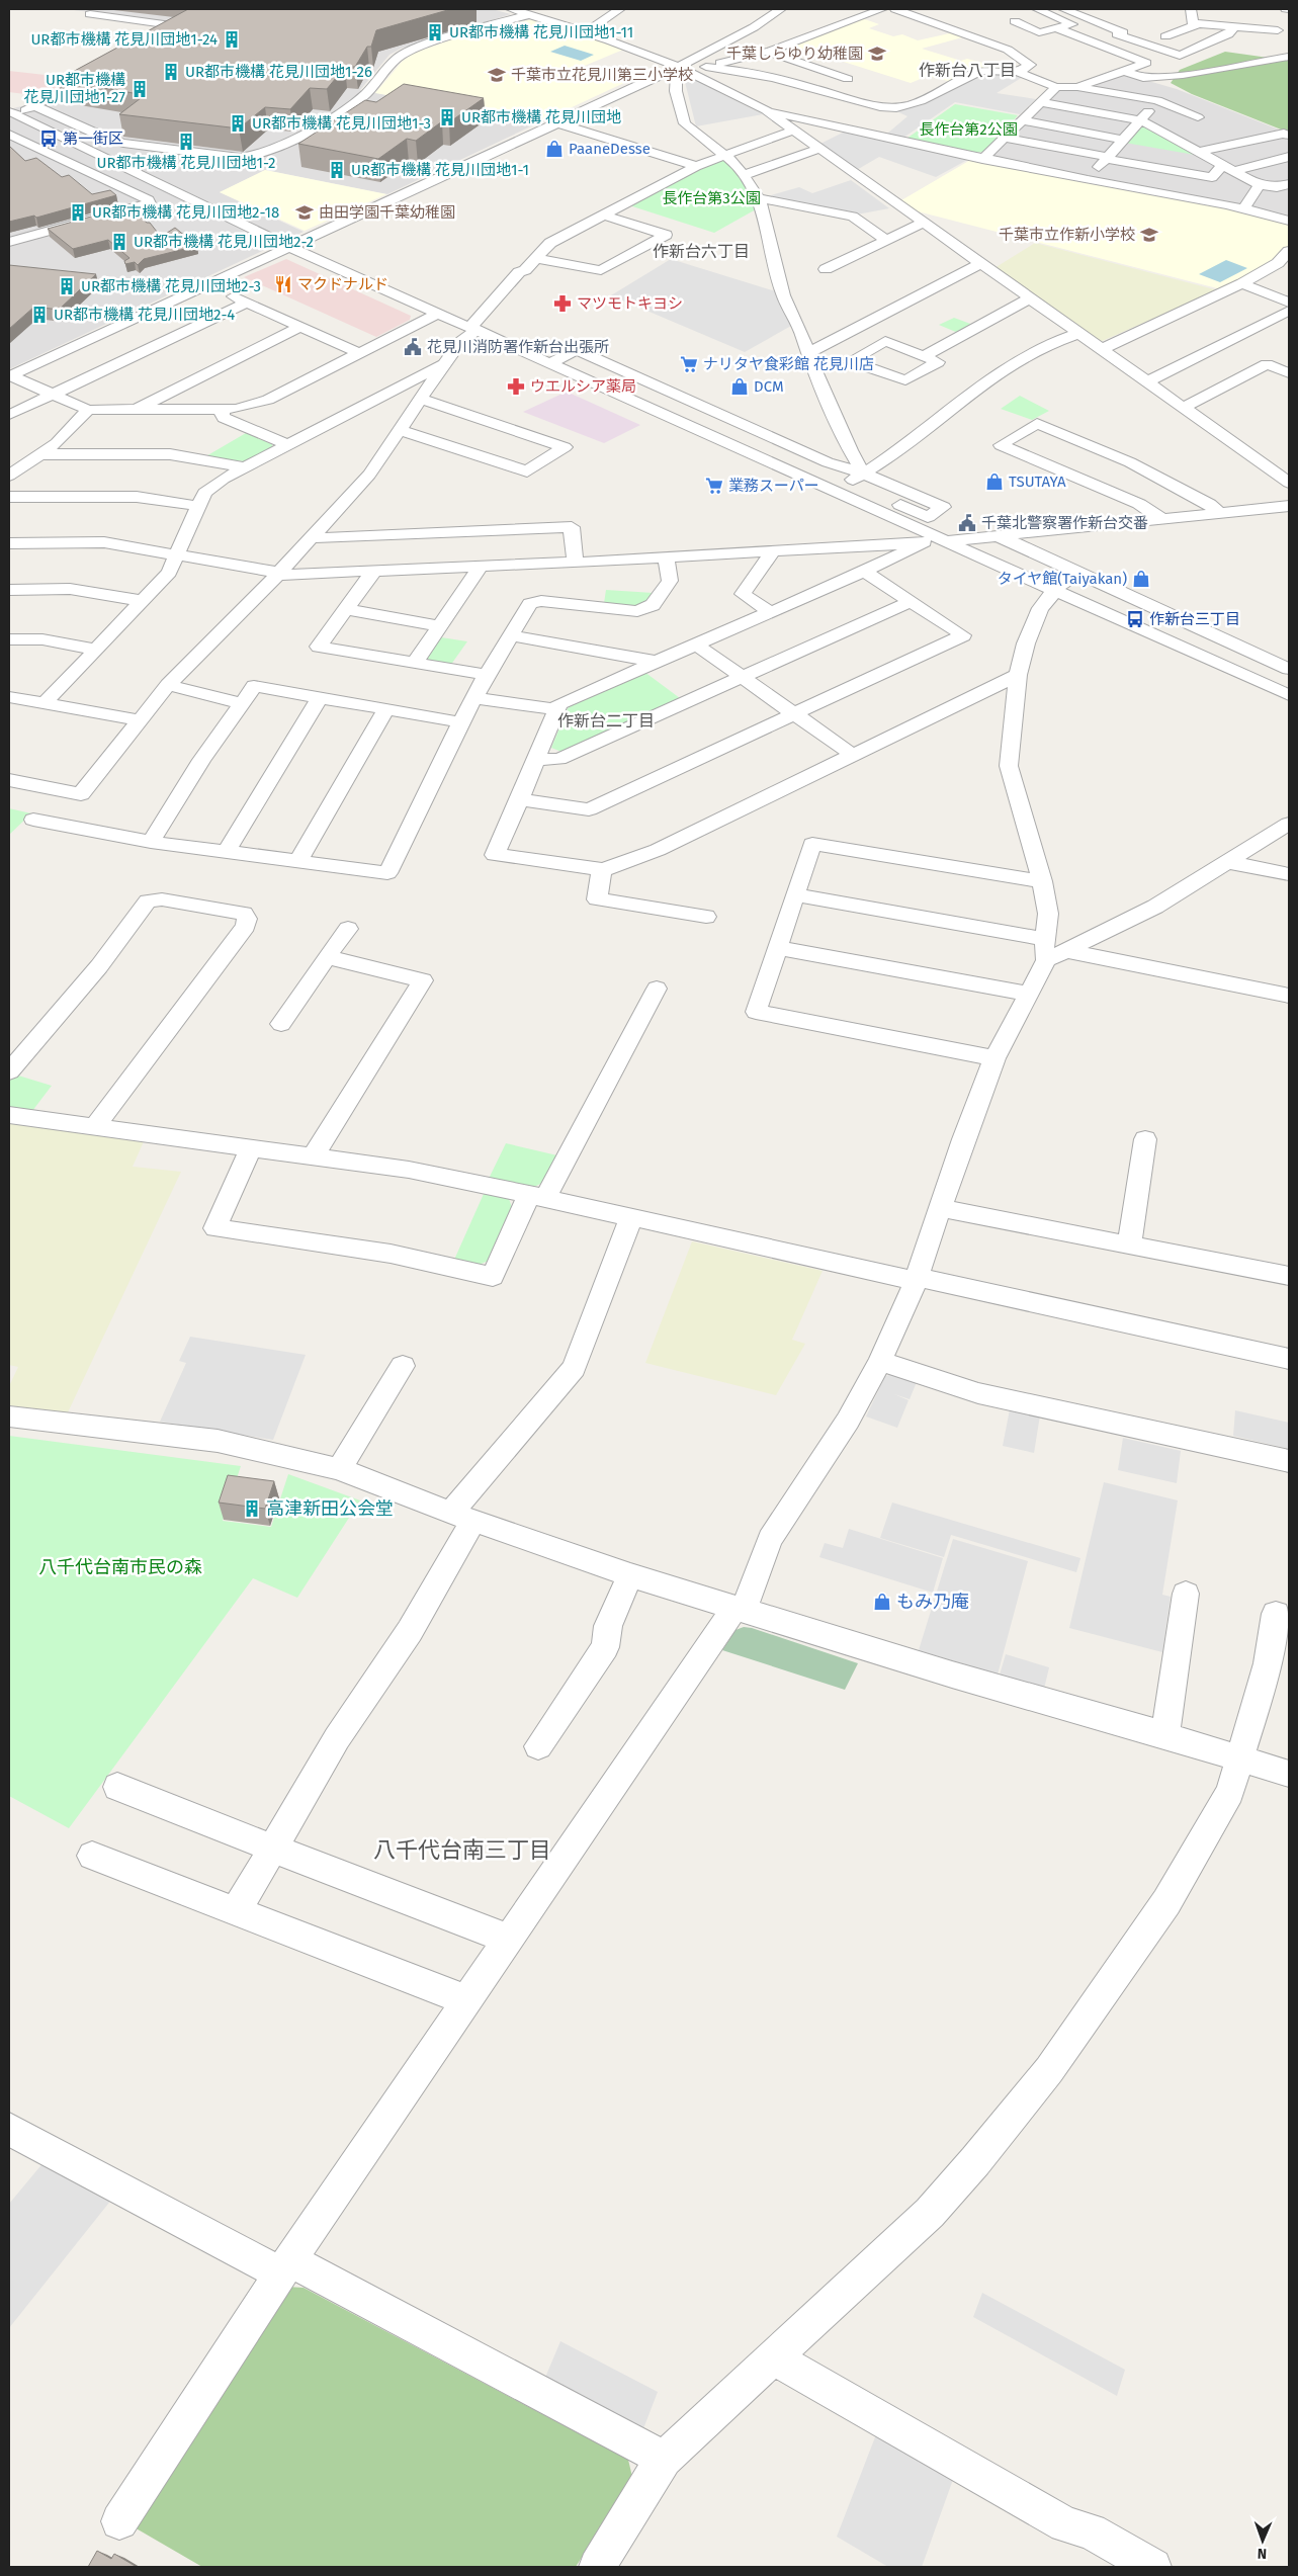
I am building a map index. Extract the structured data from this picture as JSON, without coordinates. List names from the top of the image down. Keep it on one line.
{"districts":["作新台八丁目","作新台六丁目","作新台二丁目","八千代台南三丁目"],"parks":["長作台第2公園","長作台第3公園","八千代台南市民の森"],"places":{"building":["UR都市機構 花見川団地1-11","UR都市機構 花見川団地1-24","UR都市機構 花見川団地1-26","UR都市機構 花見川団地1-27","UR都市機構 花見川団地","UR都市機構 花見川団地1-3","UR都市機構 花見川団地1-2","UR都市機構 花見川団地1-1","UR都市機構 花見川団地2-18","UR都市機構 花見川団地2-2","UR都市機構 花見川団地2-3","UR都市機構 花見川団地2-4","高津新田公会堂"],"school or university":["千葉しらゆり幼稚園","千葉市立花見川第三小学校","由田学園千葉幼稚園","千葉市立作新小学校"],"bus stop":["第一街区","作新台三丁目"],"shop":["PaaneDesse","DCM","TSUTAYA","タイヤ館(Taiyakan)","もみ乃庵"],"restaurant":["マクドナルド"],"pharmacy":["マツモトキヨシ","ウエルシア薬局"],"public building":["花見川消防署作新台出張所","千葉北警察署作新台交番"],"supermarket":["ナリタヤ食彩館 花見川店","業務スーパー"]},"north":"bottom"}
